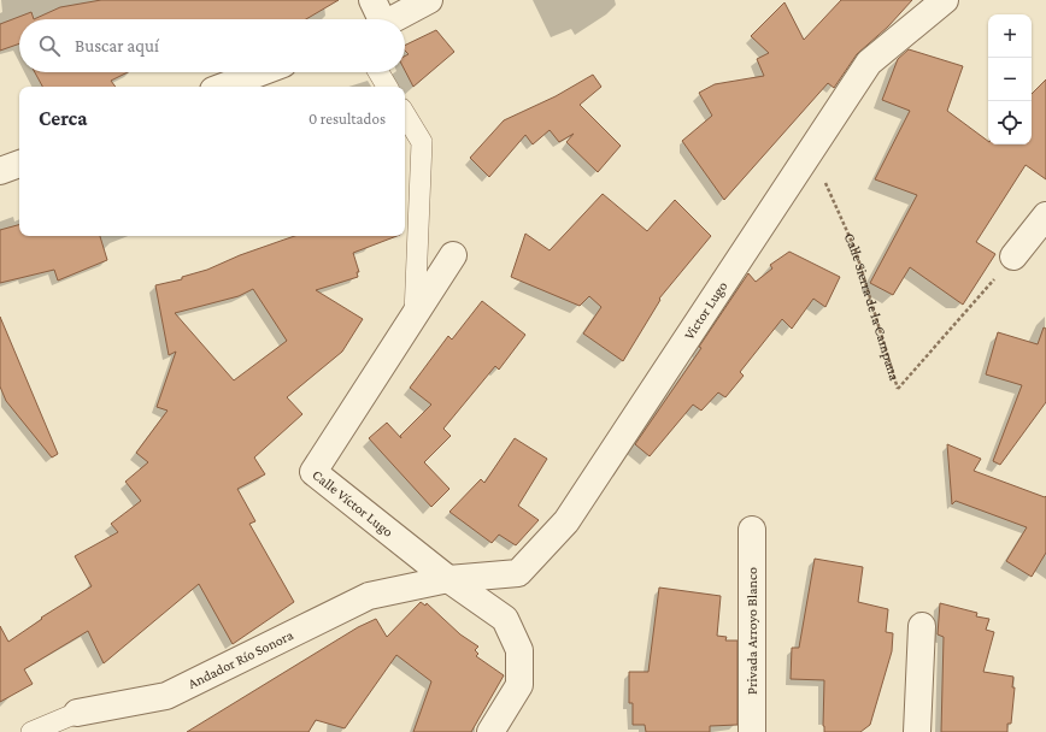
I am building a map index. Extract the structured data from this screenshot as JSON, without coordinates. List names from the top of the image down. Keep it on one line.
{"streets":{"street":["Victor Lugo","Calle Víctor Lugo","Privada Arroyo Blanco","Andador Río Sonora"],"path":["Calle Sierra de la Campana"]},"crossings":[["Calle Sierra de la Campana","Victor Lugo"],["Victor Lugo","Calle Víctor Lugo"],["Victor Lugo","Andador Río Sonora"],["Calle Víctor Lugo","Andador Río Sonora"]],"page":{"map_buttons":["+","−"],"search":"Buscar aquí","heading":["Cerca","0 resultados"]}}
